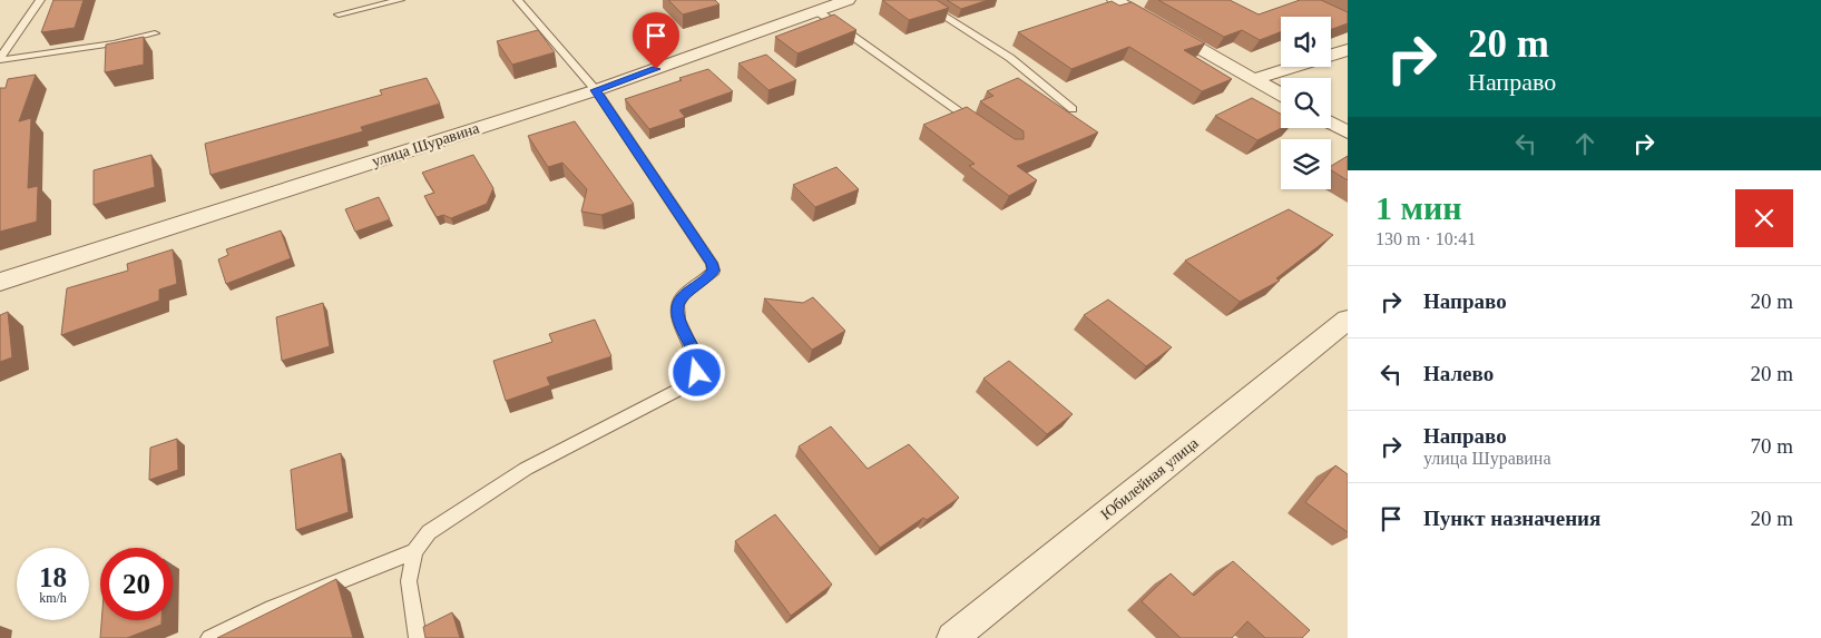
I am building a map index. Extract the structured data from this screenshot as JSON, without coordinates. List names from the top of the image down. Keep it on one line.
{"streets":{"street":["улица Шуравина","Юбилейная улица"]},"page":{"turn":["20 m","Направо"],"heading":["1 мин","130 m · 10:41"],"list":[{"name":"Направо","value":"20 m"},{"name":"Налево","value":"20 m"},{"name":"Направо","note":"улица Шуравина","value":"70 m"},{"name":"Пункт назначения","value":"20 m"}],"speed":"18 km/h","limit":"20"}}
